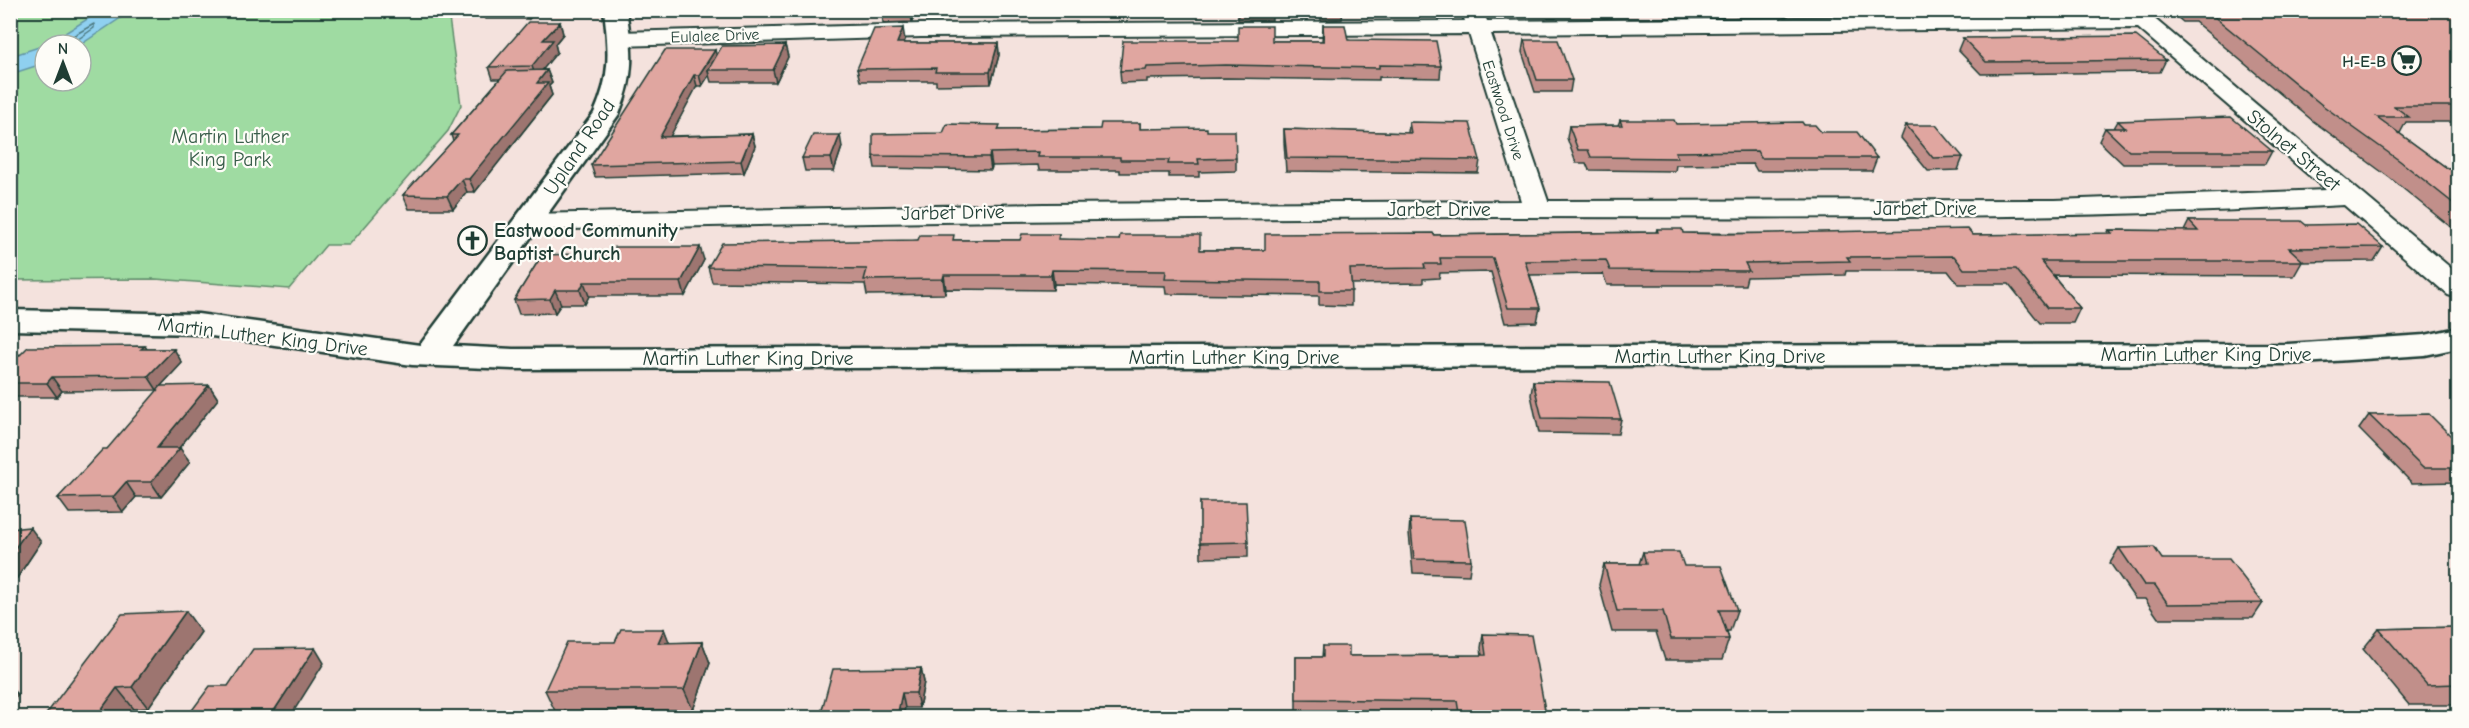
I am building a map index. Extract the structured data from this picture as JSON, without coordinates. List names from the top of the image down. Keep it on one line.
{"streets":{"main road":["Upland Road","Martin Luther King Drive"],"street":["Eulalee Drive","Eastwood Drive","Stolnet Street","Jarbet Drive"]},"crossings":[["Eulalee Drive","Eastwood Drive"],["Eulalee Drive","Upland Road"],["Eulalee Drive","Stolnet Street"],["Eastwood Drive","Jarbet Drive"],["Upland Road","Jarbet Drive"],["Upland Road","Martin Luther King Drive"],["Stolnet Street","Jarbet Drive"]],"parks":["Martin Luther King Park"],"places":{"supermarket":["H-E-B"],"church":["Eastwood Community Baptist Church"]},"north":"top"}
